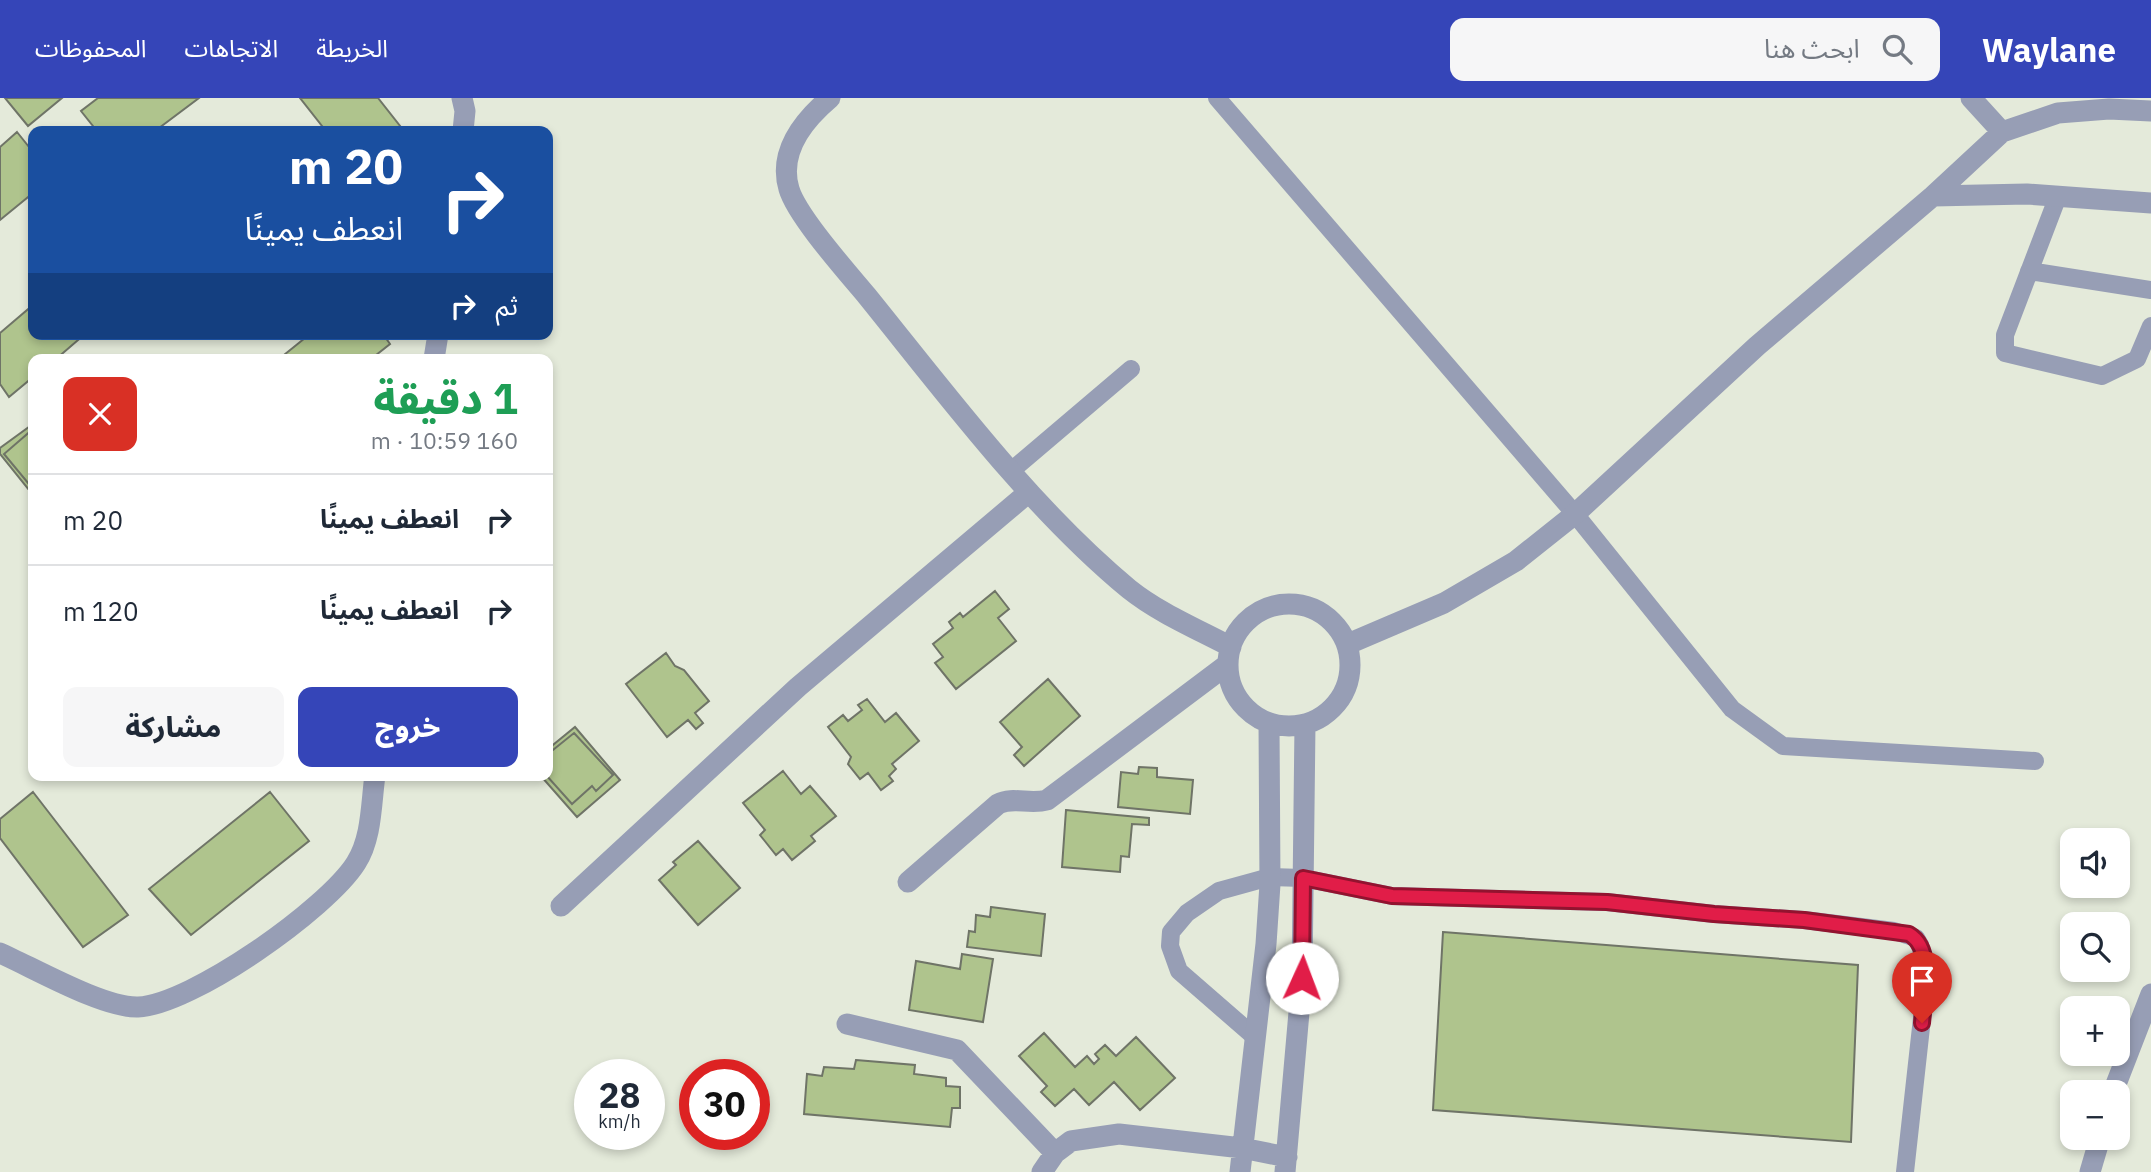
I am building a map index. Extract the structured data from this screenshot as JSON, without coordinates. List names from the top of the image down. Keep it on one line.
{"page":{"header":"Waylane","search":"ابحث هنا","nav":["الخريطة","الاتجاهات","المحفوظات"],"turn":["20 m","انعطف يمينًا"],"then":"ثم","heading":["1 دقيقة","160 m · 10:59"],"list":[{"name":"انعطف يمينًا","value":"20 m"},{"name":"انعطف يمينًا","value":"120 m"}],"buttons":["خروج","مشاركة"],"map_buttons":["+","−"],"speed":"28 km/h","limit":"30"}}
